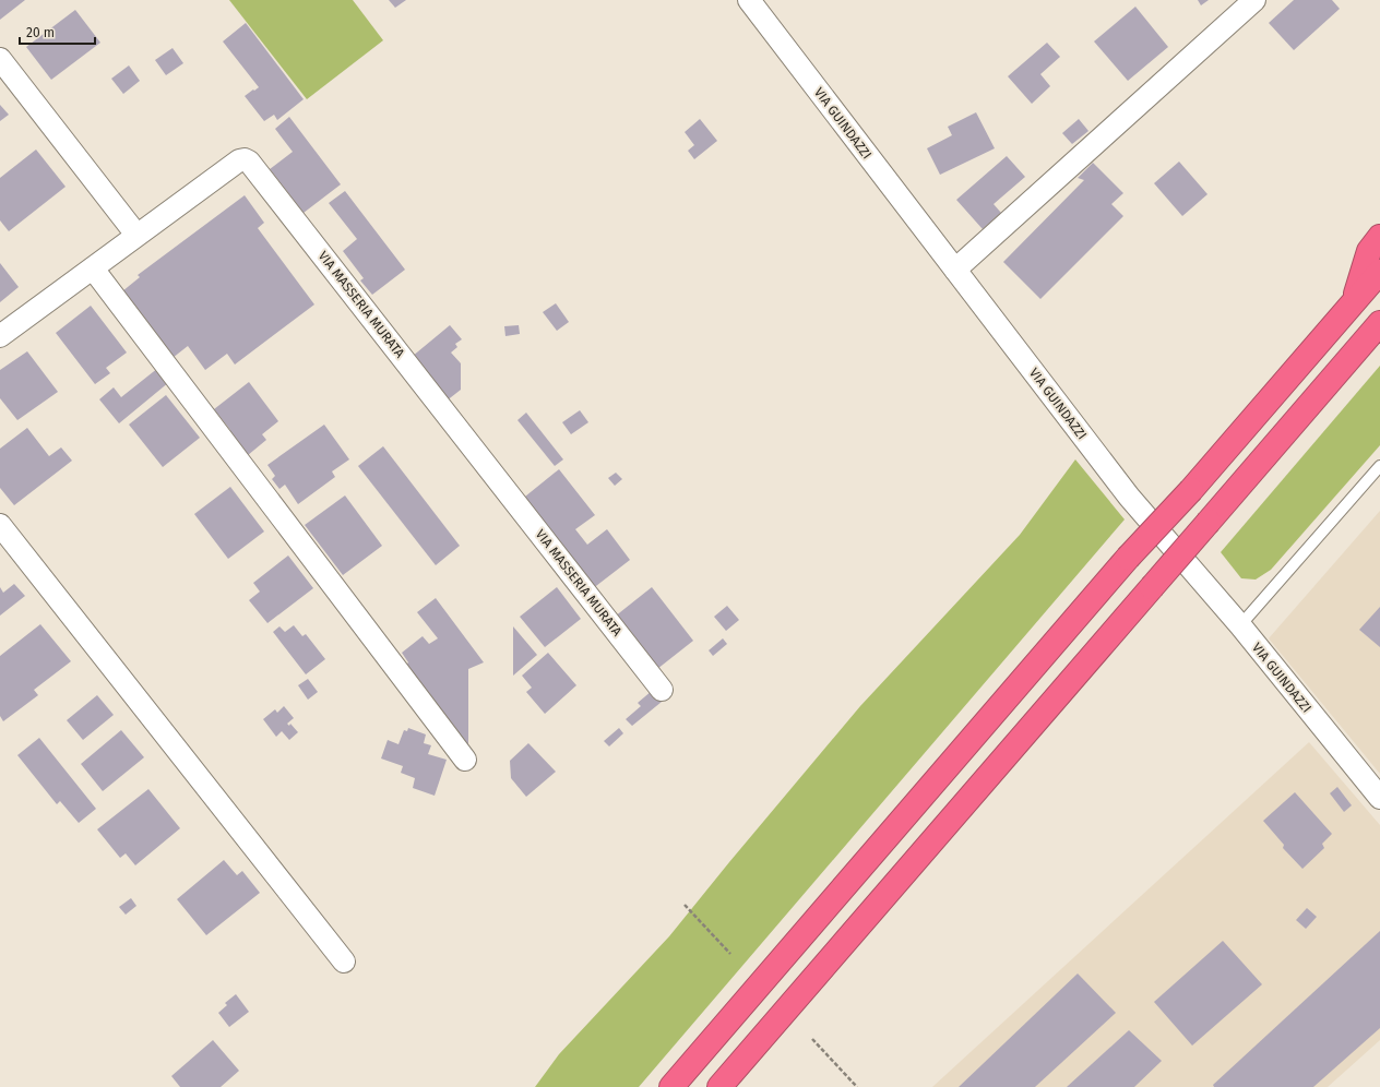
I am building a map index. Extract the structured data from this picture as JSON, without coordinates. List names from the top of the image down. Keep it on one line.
{"streets":{"street":["VIA GUINDAZZI","VIA MASSERIA MURATA"]},"scale_bar":"20 m"}
